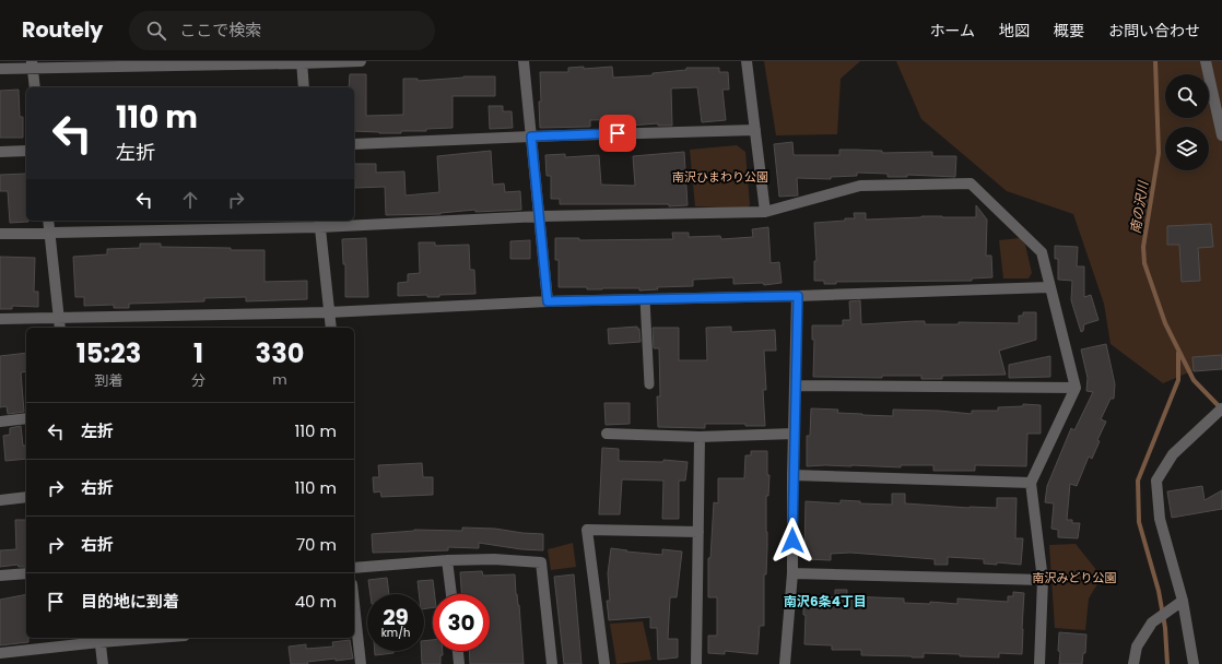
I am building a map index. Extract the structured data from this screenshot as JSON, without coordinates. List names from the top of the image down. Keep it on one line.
{"districts":["南沢6条4丁目"],"water":["南の沢川"],"parks":["南沢ひまわり公園","南沢みどり公園"],"page":{"header":"Routely","search":"ここで検索","nav":["ホーム","地図","概要","お問い合わせ"],"turn":["110 m","左折"],"eta":["15:23","到着","1","分","330","m"],"list":[{"name":"左折","value":"110 m"},{"name":"右折","value":"110 m"},{"name":"右折","value":"70 m"},{"name":"目的地に到着","value":"40 m"}],"speed":"29 km/h","limit":"30"}}
